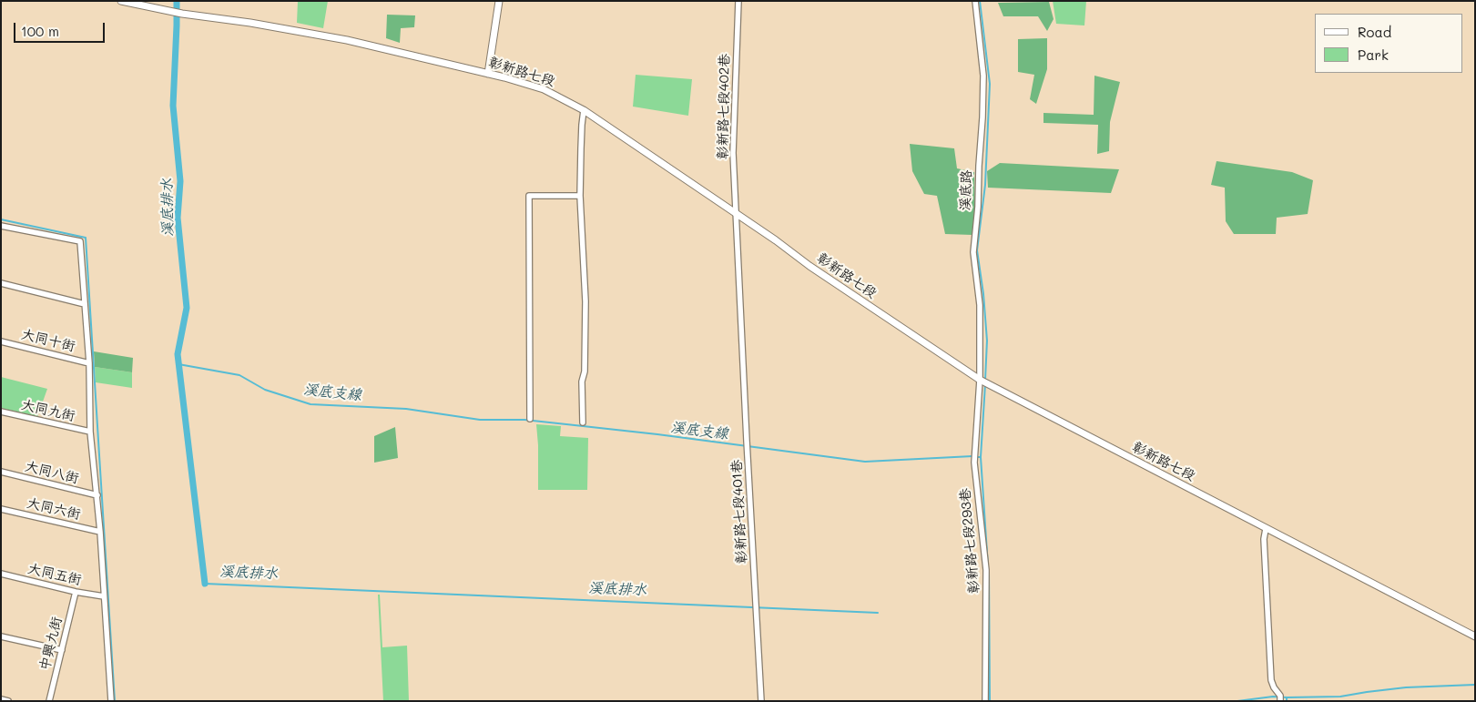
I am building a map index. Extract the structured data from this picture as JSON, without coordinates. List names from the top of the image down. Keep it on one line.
{"streets":{"street":["彰新路七段","彰新路七段402巷","溪底路","大同十街","大同九街","大同八街","大同六街","彰新路七段401巷","彰新路七段293巷","大同五街","中興九街"]},"crossings":[["彰新路七段","彰新路七段402巷"],["彰新路七段","溪底路"],["彰新路七段","彰新路七段401巷"],["彰新路七段","彰新路七段293巷"],["彰新路七段402巷","彰新路七段401巷"],["溪底路","彰新路七段293巷"],["大同五街","中興九街"]],"water":["溪底排水","溪底支線"],"legend":["Road","Park"],"scale_bar":"100 m"}
